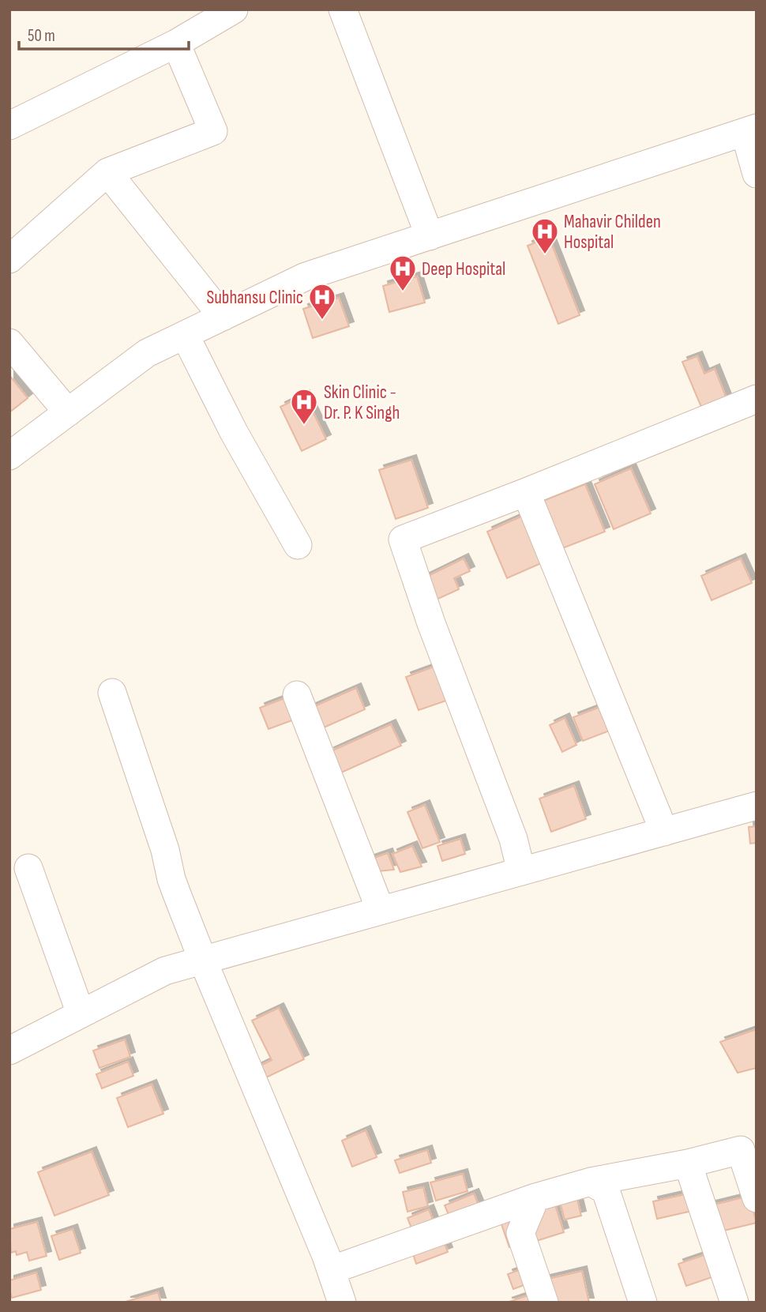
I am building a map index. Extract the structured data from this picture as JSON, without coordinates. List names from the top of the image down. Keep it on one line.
{"places":{"hospital":["Mahavir Childen Hospital","Deep Hospital","Subhansu Clinic","Skin Clinic - Dr. P. K Singh"]},"scale_bar":"50 m"}
